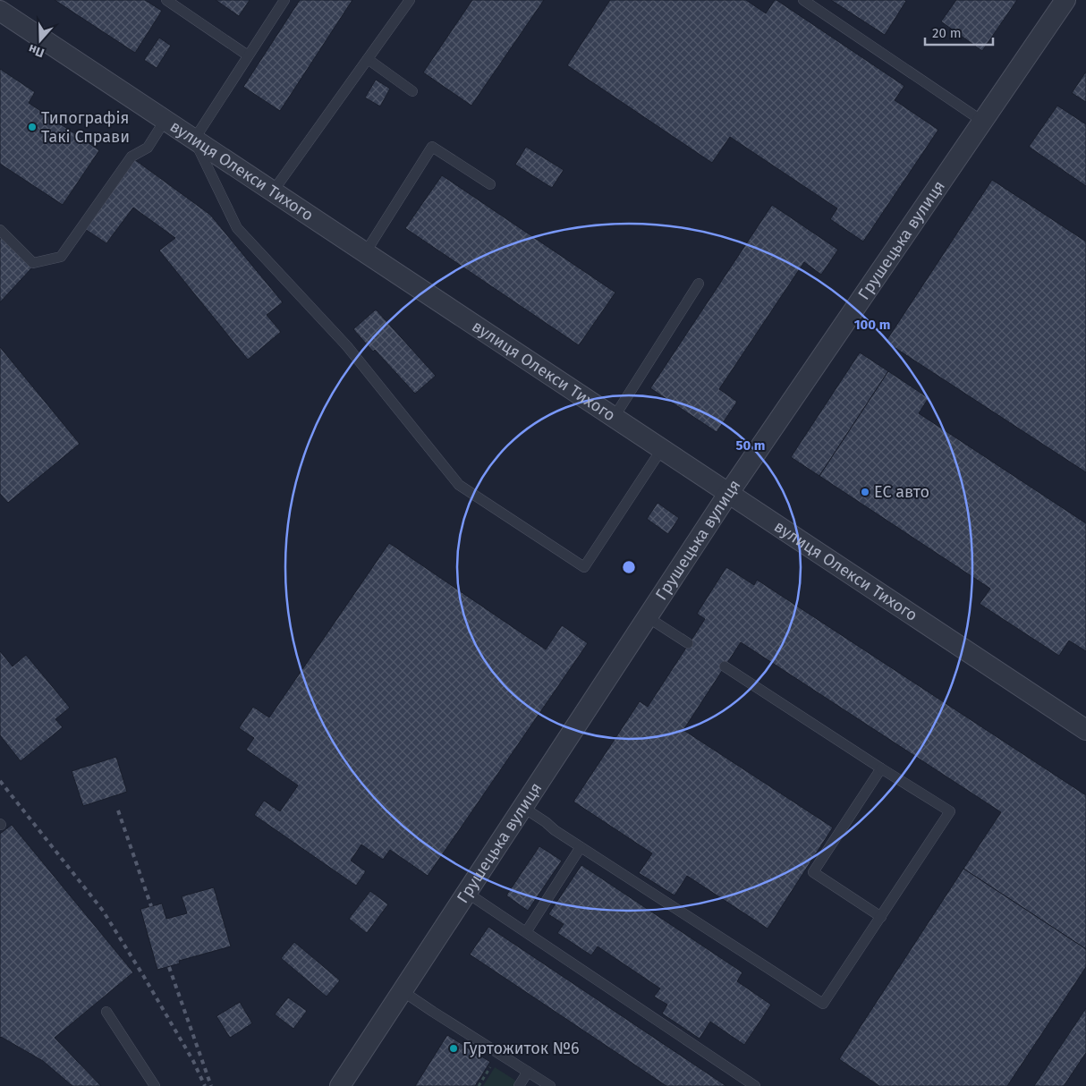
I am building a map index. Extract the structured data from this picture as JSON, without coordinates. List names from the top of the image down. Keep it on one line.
{"streets":{"street":["вулиця Олекси Тихого","Грушецька вулиця"]},"crossings":[["вулиця Олекси Тихого","Грушецька вулиця"]],"places":["Типографія Такі Справи","ЕС авто","Гуртожиток №6"],"scale_bar":"20 m","north":"bottom","rings":["100 m","50 m"]}
